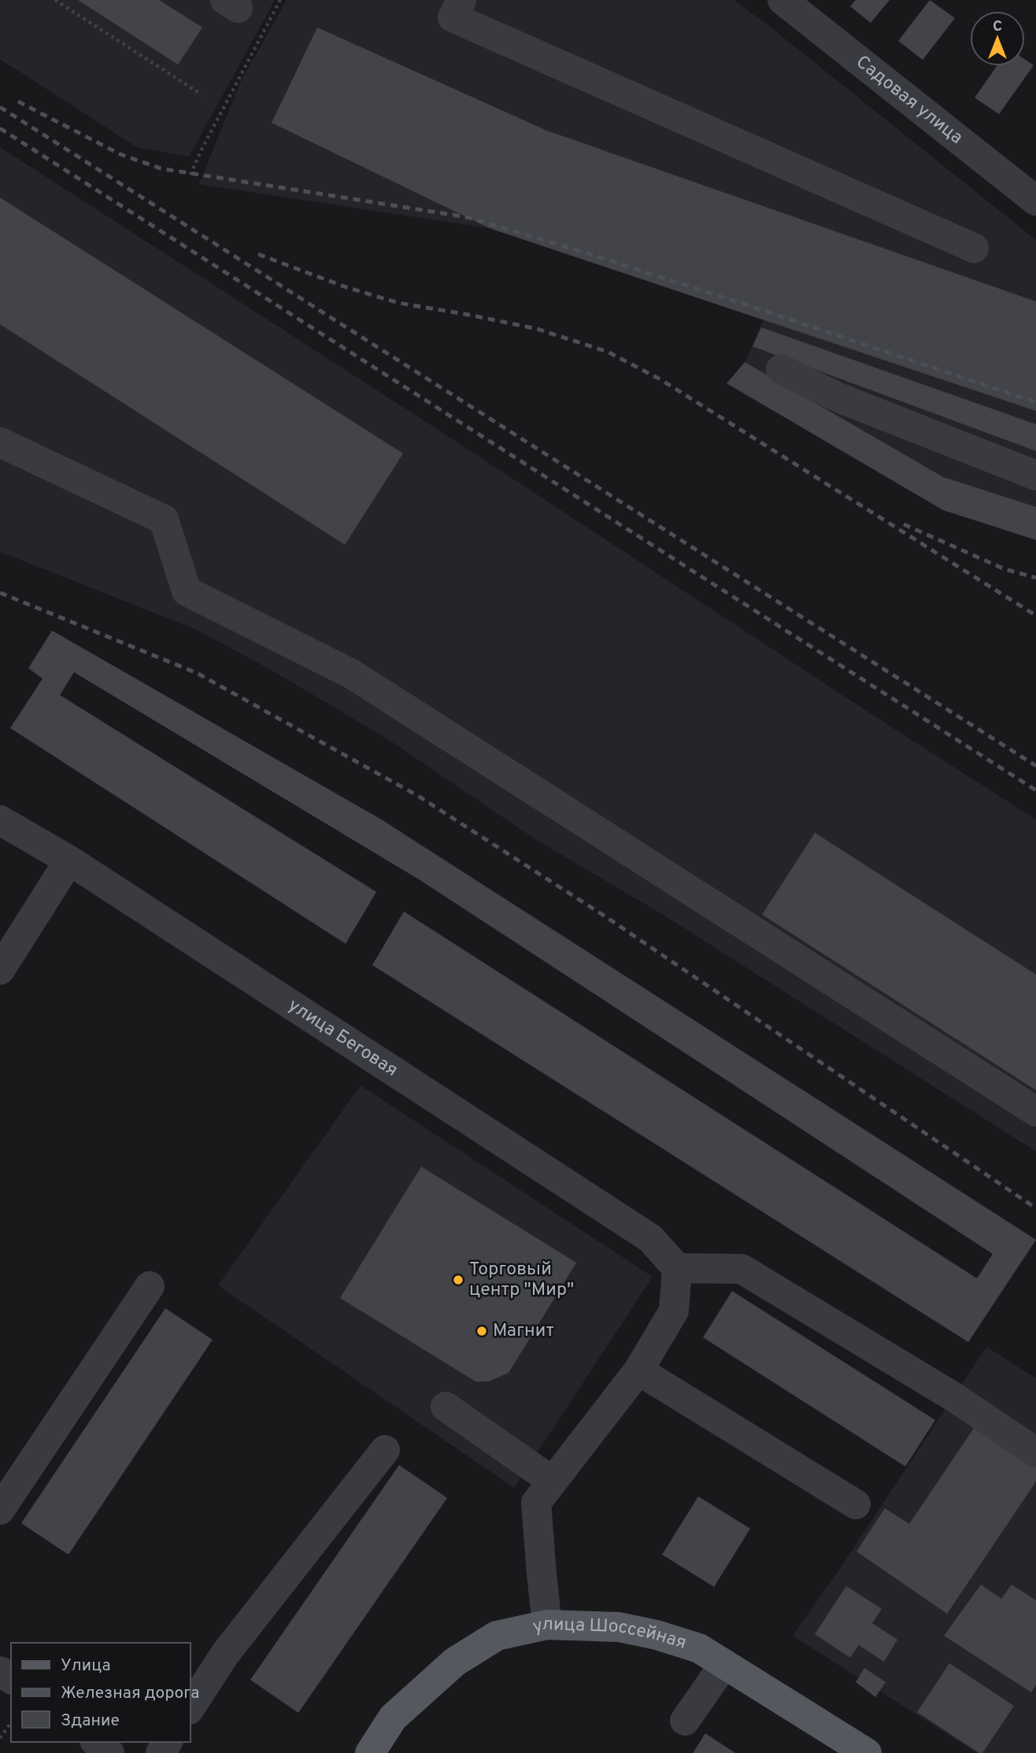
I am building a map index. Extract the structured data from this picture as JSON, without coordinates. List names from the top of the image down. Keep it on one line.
{"streets":{"main road":["улица Шоссейная"],"street":["Садовая улица","улица Беговая"]},"places":["Торговый центр \"Мир\"","Магнит"],"legend":["Улица","Железная дорога","Здание"],"north":"top"}
